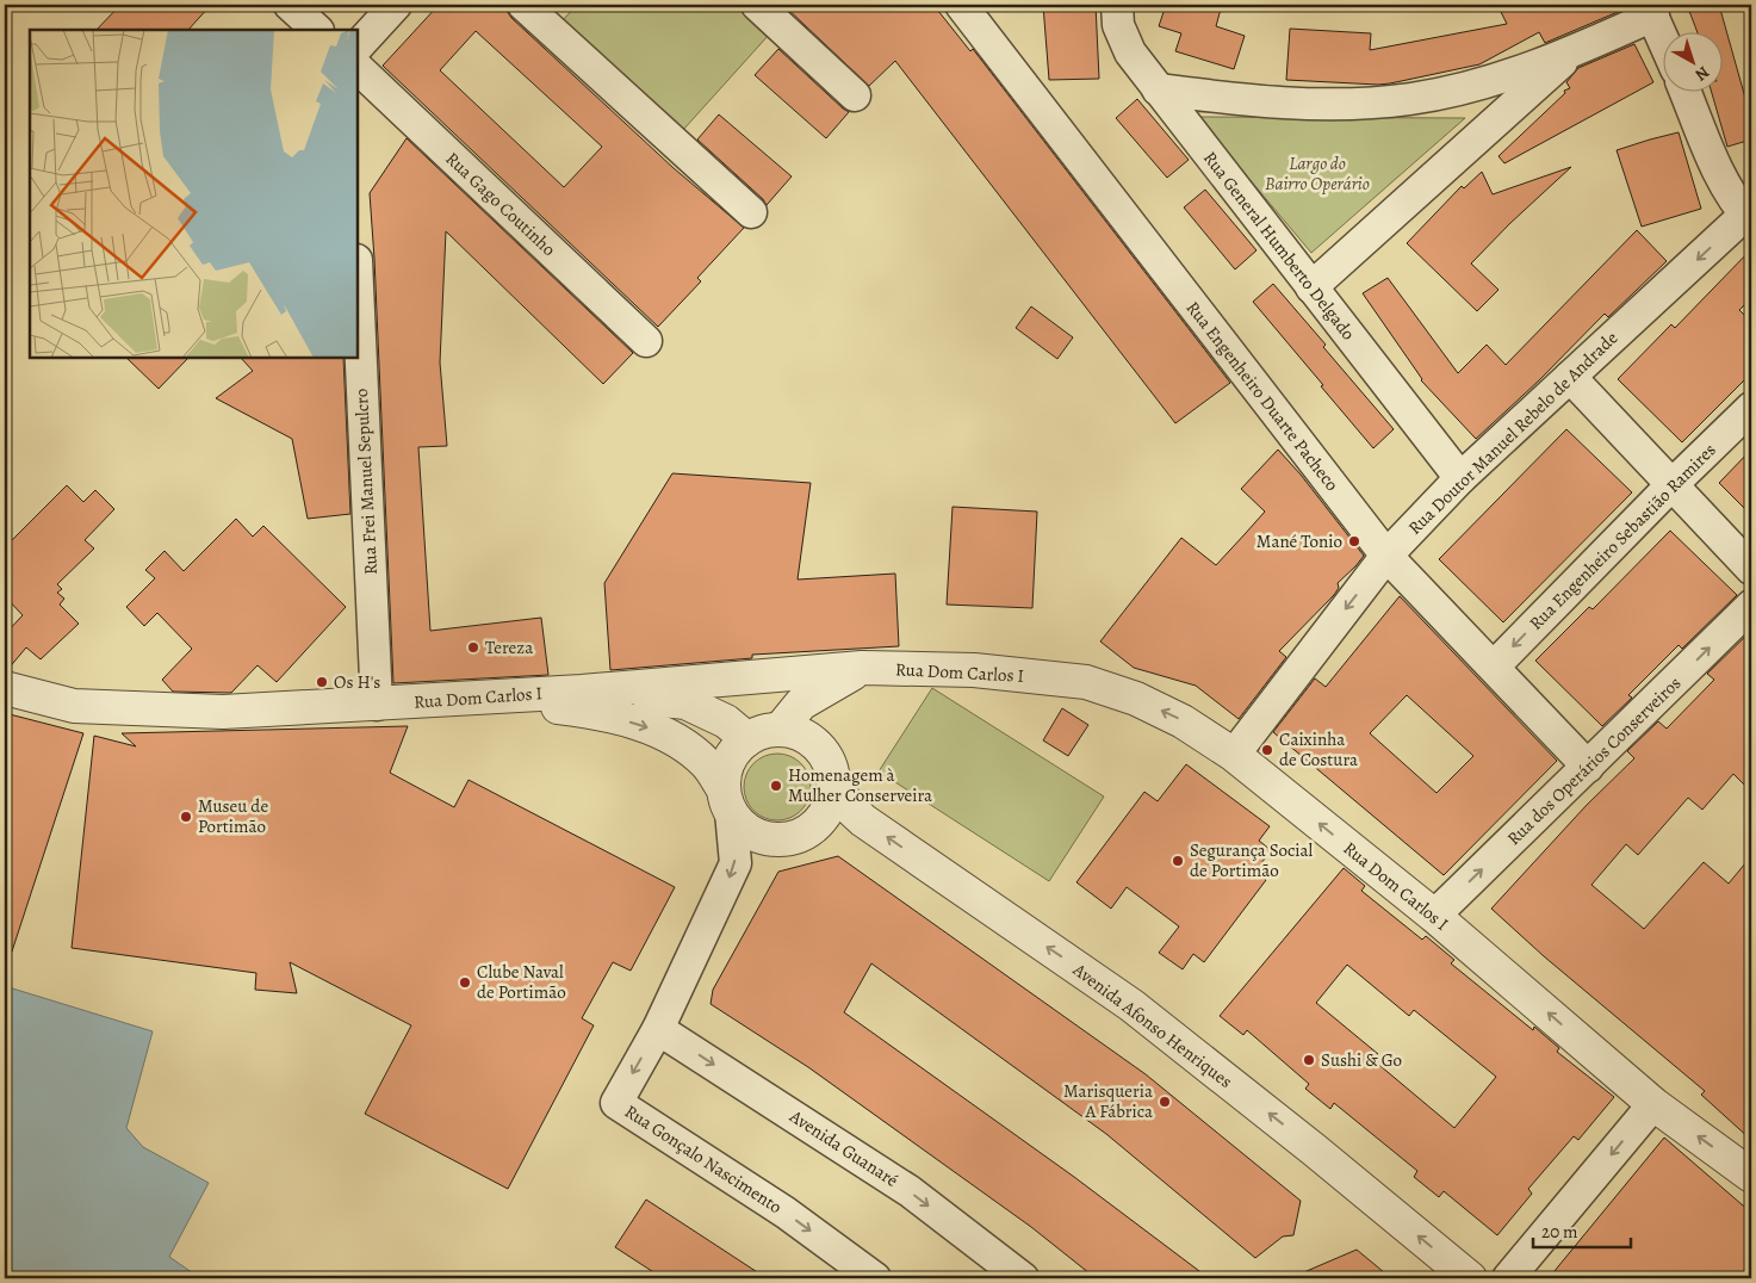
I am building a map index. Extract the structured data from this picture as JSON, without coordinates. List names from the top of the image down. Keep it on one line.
{"streets":{"street":["Rua Gago Coutinho","Rua General Humberto Delgado","Rua Engenheiro Duarte Pacheco","Rua Doutor Manuel Rebelo de Andrade","Rua Frei Manuel Sepulcro","Rua Engenheiro Sebastião Ramires","Rua Dom Carlos I","Rua dos Operários Conserveiros","Avenida Afonso Henriques","Avenida Guanaré","Rua Gonçalo Nascimento"]},"crossings":[["Rua General Humberto Delgado","Rua Doutor Manuel Rebelo de Andrade"],["Rua Engenheiro Duarte Pacheco","Rua Doutor Manuel Rebelo de Andrade"],["Rua Engenheiro Duarte Pacheco","Rua Engenheiro Sebastião Ramires"],["Rua Engenheiro Duarte Pacheco","Rua dos Operários Conserveiros"],["Rua Doutor Manuel Rebelo de Andrade","Rua Dom Carlos I"],["Rua Frei Manuel Sepulcro","Rua Dom Carlos I"],["Rua Dom Carlos I","Rua dos Operários Conserveiros"],["Avenida Afonso Henriques","Rua Gonçalo Nascimento"],["Avenida Guanaré","Rua Gonçalo Nascimento"]],"one_way":["Rua Engenheiro Sebastião Ramires","Rua Dom Carlos I","Rua dos Operários Conserveiros","Avenida Afonso Henriques","Avenida Guanaré"],"parks":["Largo do Bairro Operário"],"places":["Mané Tonio","Tereza","Os H's","Caixinha de Costura","Homenagem à Mulher Conserveira","Museu de Portimão","Segurança Social de Portimão","Clube Naval de Portimão","Sushi & Go","Marisqueria A Fábrica"],"scale_bar":"20 m","north":"bottom right"}
